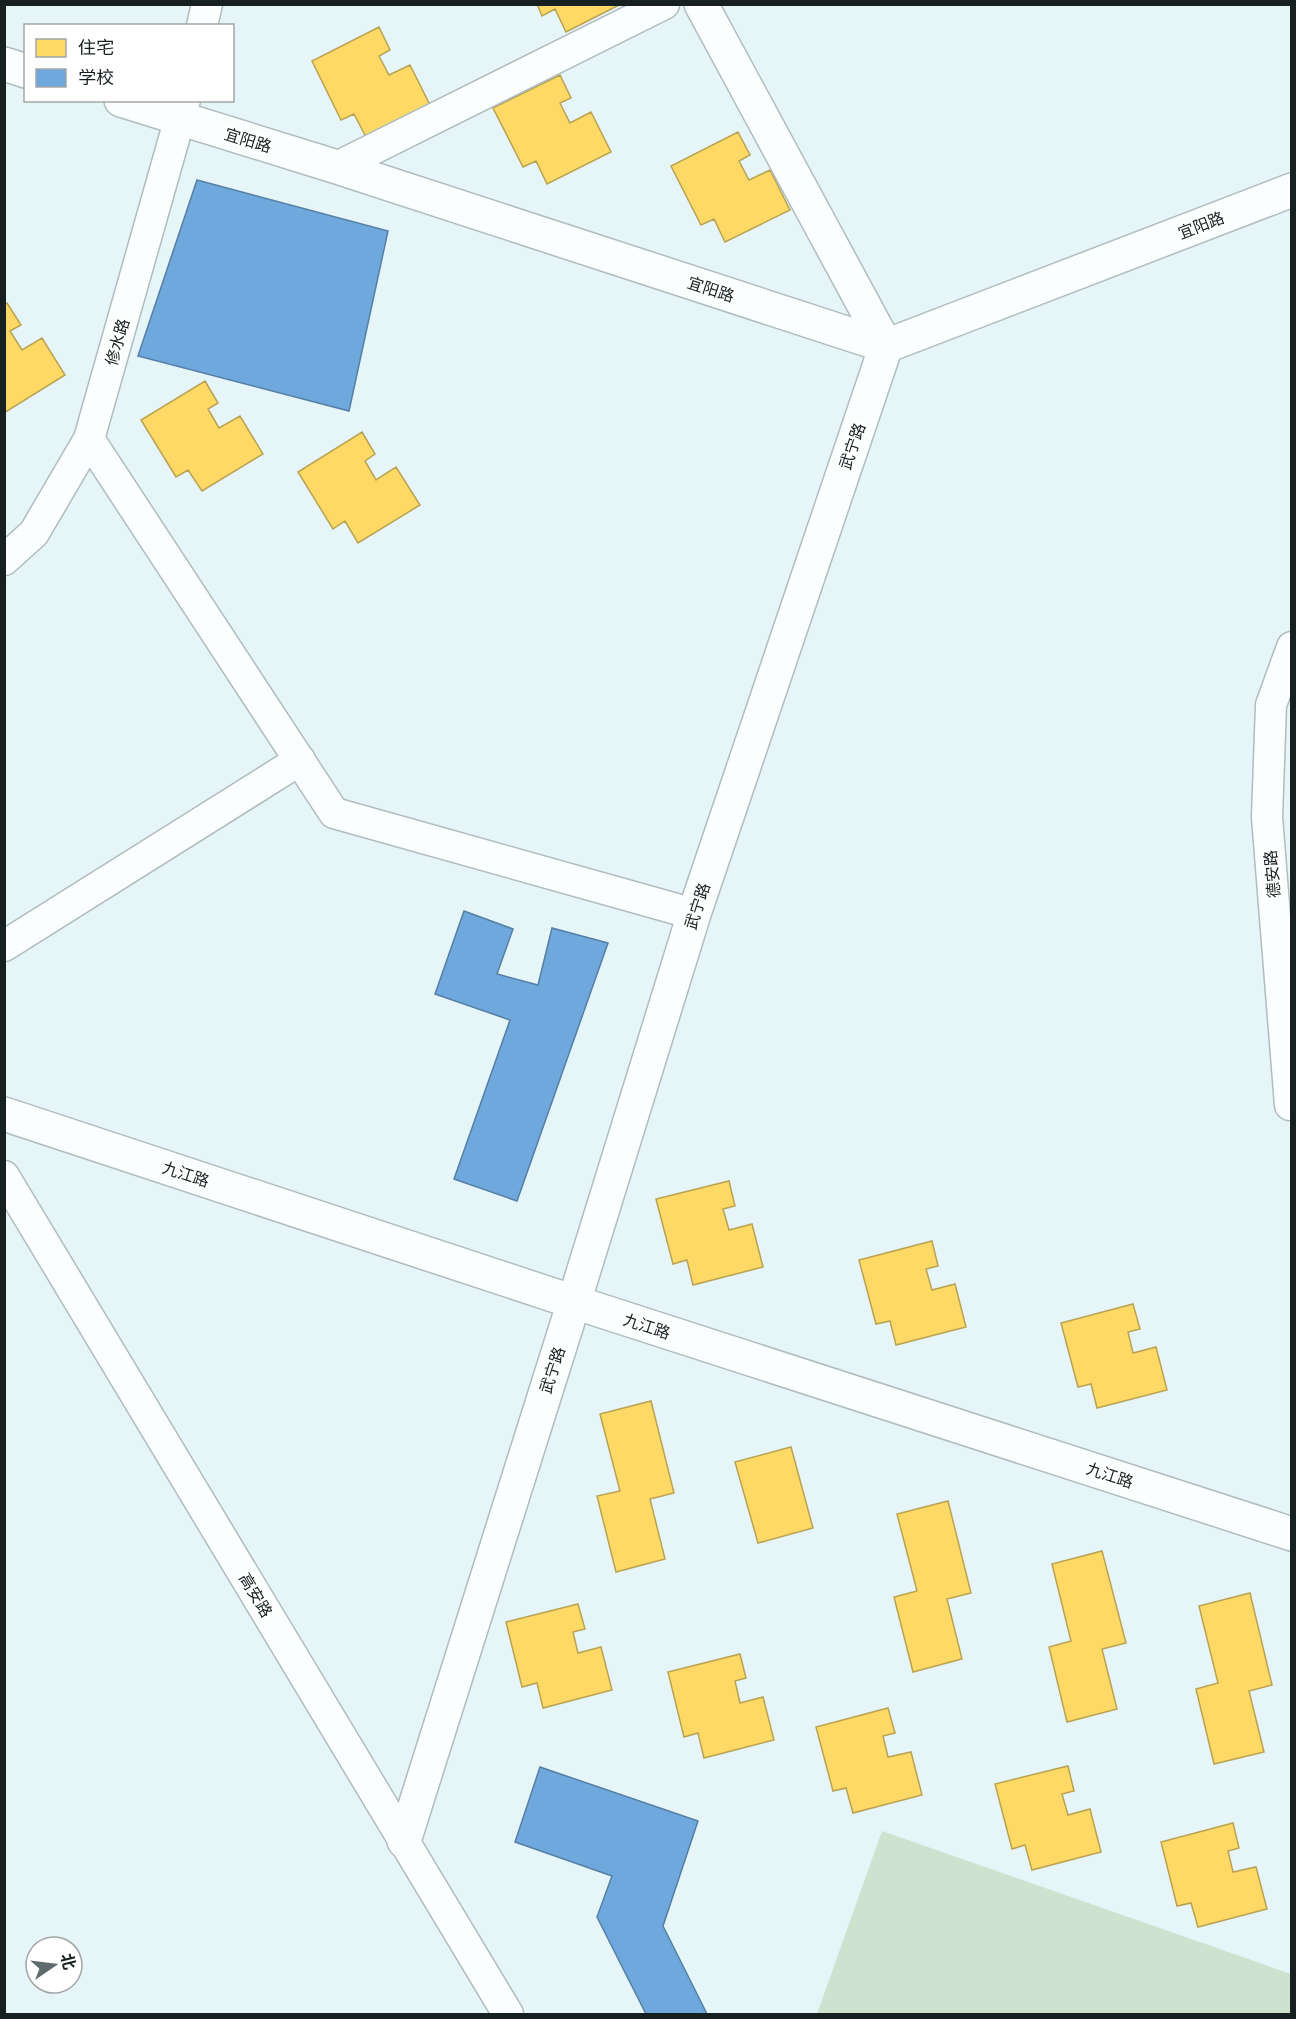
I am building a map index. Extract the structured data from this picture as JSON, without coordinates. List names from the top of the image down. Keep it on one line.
{"streets":{"street":["宜阳路","修水路","武宁路","德安路","九江路","高安路"]},"crossings":[["宜阳路","修水路"],["宜阳路","武宁路"],["武宁路","九江路"],["武宁路","高安路"]],"legend":["住宅","学校"],"north":"right"}
